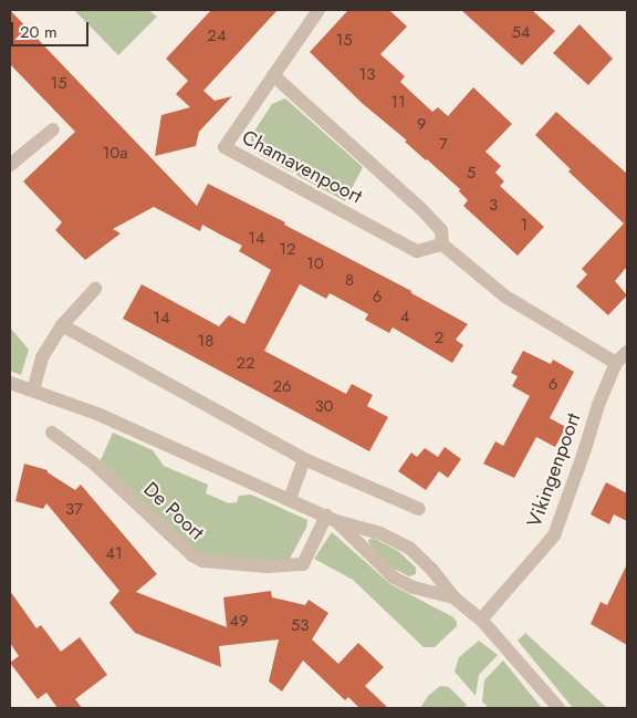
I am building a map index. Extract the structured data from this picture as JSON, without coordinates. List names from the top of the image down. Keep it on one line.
{"streets":{"street":["Chamavenpoort","Vikingenpoort","De Poort"]},"crossings":[["Chamavenpoort","Vikingenpoort"]],"house_numbers":["54","24","15","13","15","11","9","7","10a","5","3","1","14","12","10","8","6","4","14","2","18","22","6","26","30","37","41","49","53"],"scale_bar":"20 m"}
